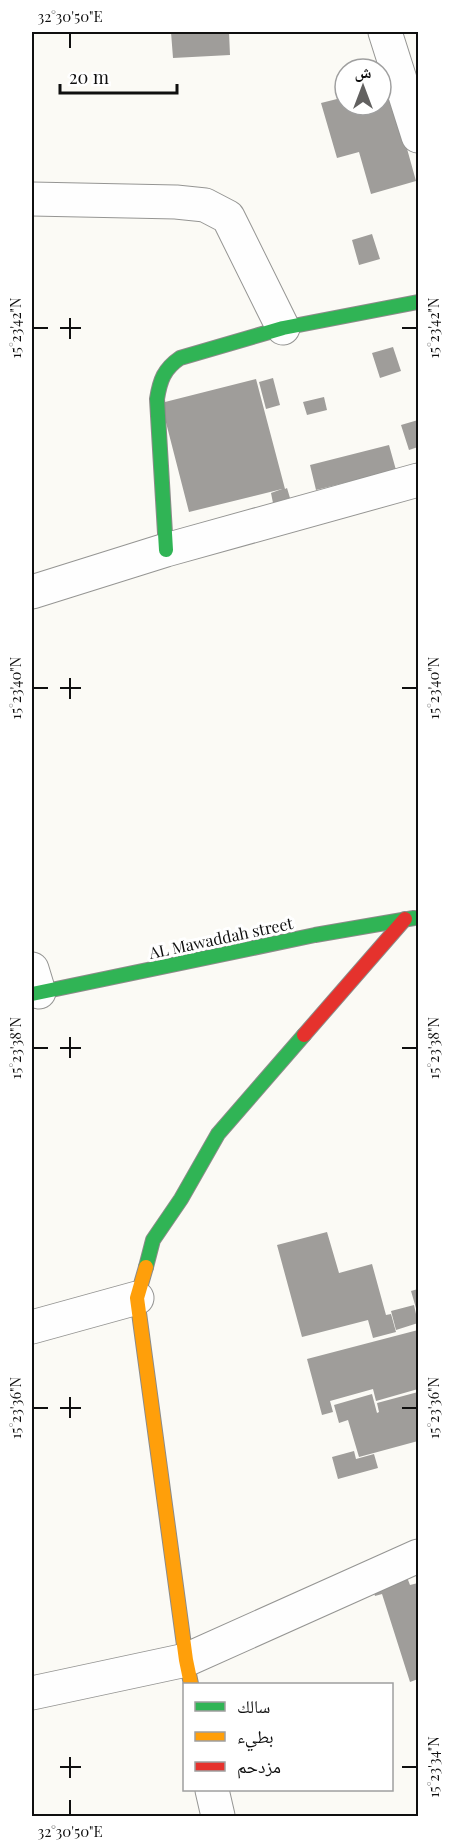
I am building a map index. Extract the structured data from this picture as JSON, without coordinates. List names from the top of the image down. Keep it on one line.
{"streets":{"street":["AL Mawaddah street"]},"legend":["سالك","بطيء","مزدحم"],"scale_bar":"20 m","north":"top","coordinates":["32°30'50\"E","15°23'42\"N","15°23'40\"N","15°23'38\"N","15°23'36\"N","15°23'34\"N"]}
